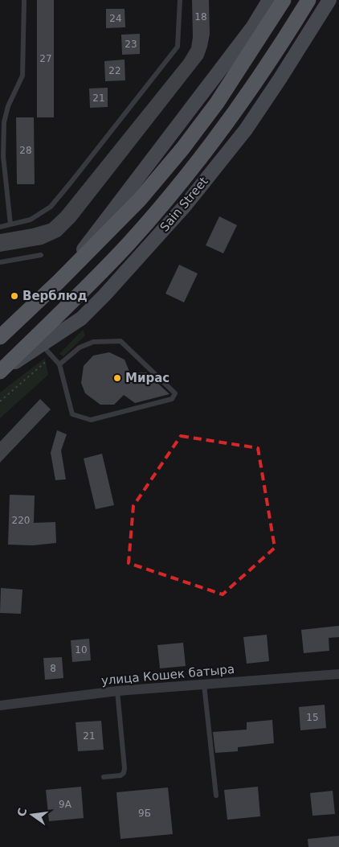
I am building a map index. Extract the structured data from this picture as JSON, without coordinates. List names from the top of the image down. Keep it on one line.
{"streets":{"main road":["Sain Street"],"street":["улица Кошек батыра"]},"places":["Верблюд","Мирас"],"house_numbers":["18","24","23","27","22","21","28","220","10","8","15","21","9А","9Б"],"north":"left"}
